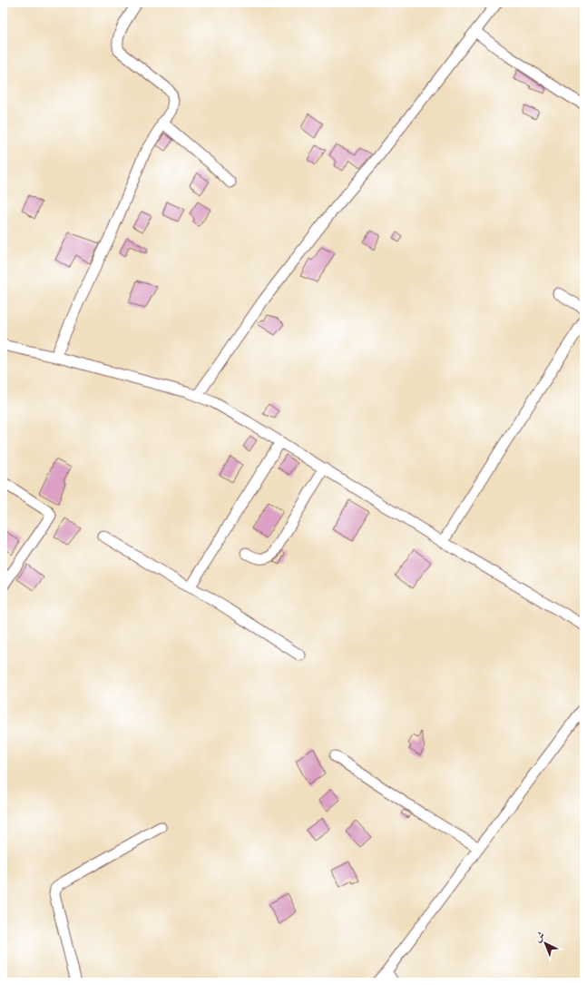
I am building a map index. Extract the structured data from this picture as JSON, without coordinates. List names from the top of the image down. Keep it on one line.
{"north":"top left"}
